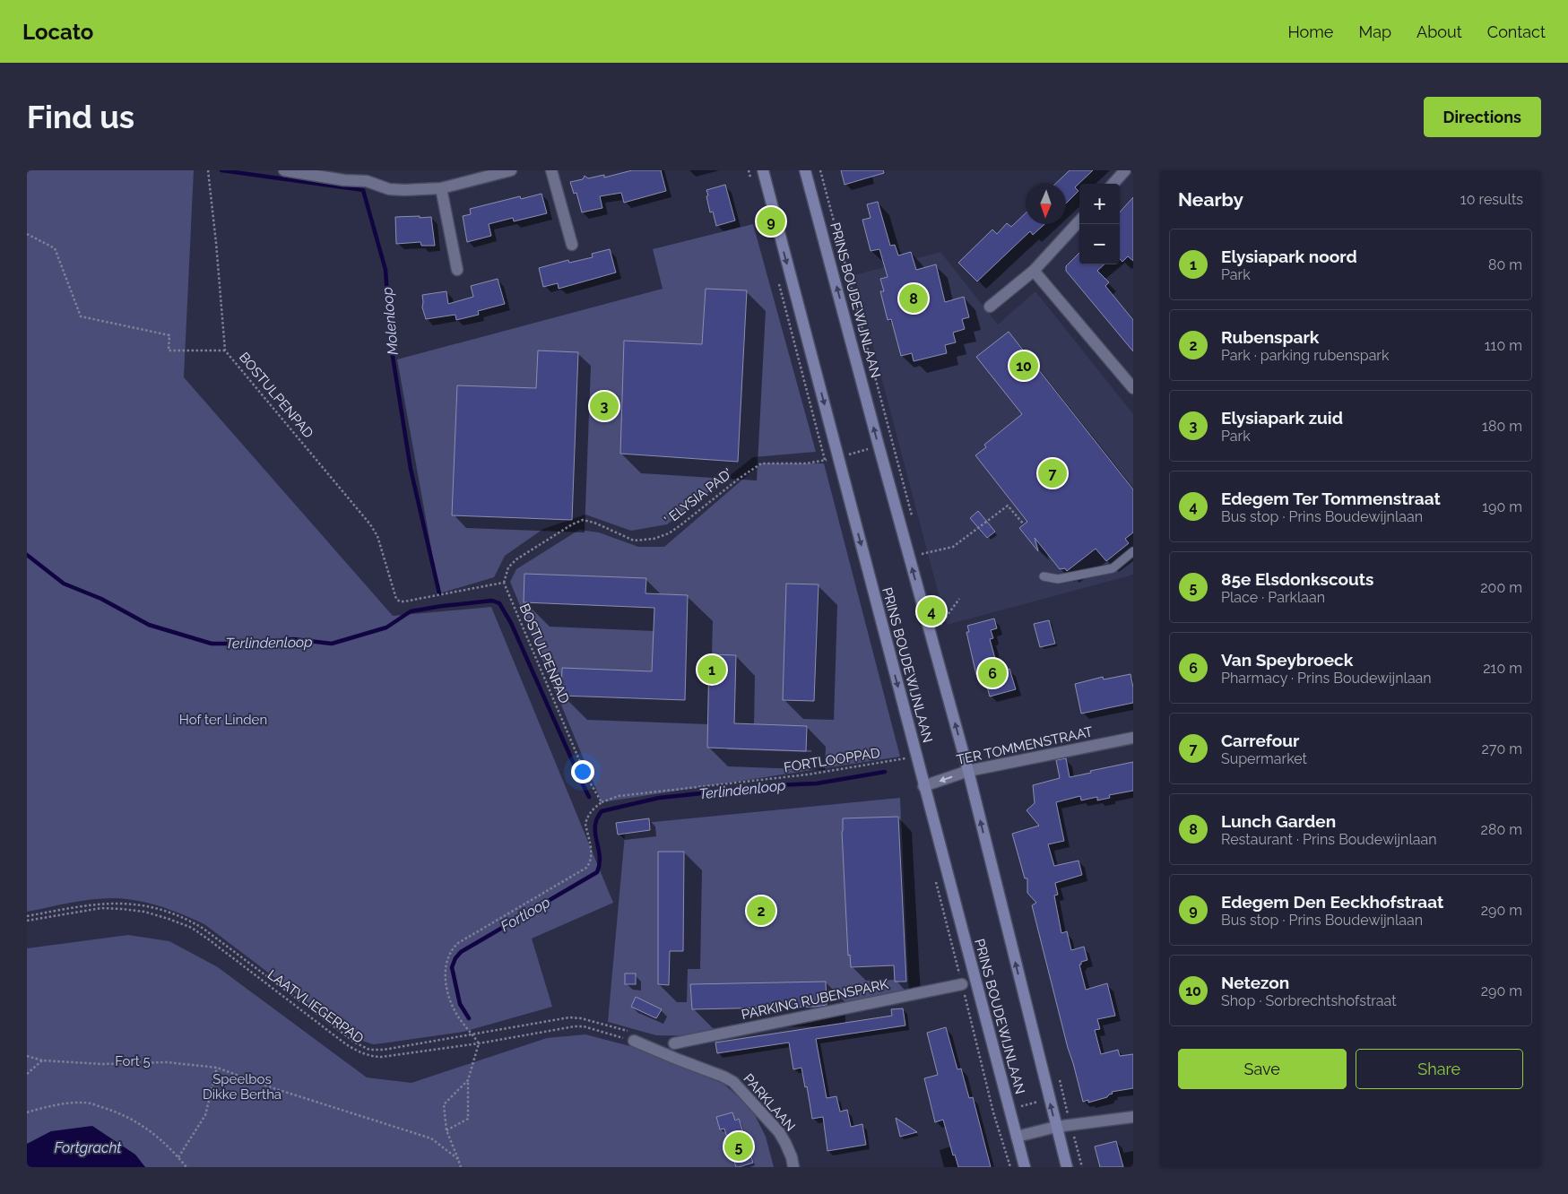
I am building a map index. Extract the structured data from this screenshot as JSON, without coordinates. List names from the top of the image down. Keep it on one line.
{"streets":{"main road":["PRINS BOUDEWIJNLAAN"],"street":["TER TOMMENSTRAAT","PARKING RUBENSPARK","PARKLAAN"],"path":["BOSTULPENPAD","' ELYSIA PAD'","FORTLOOPPAD","LAATVLIEGERPAD"]},"crossings":[["PRINS BOUDEWIJNLAAN","' ELYSIA PAD'"],["PRINS BOUDEWIJNLAAN","TER TOMMENSTRAAT"],["BOSTULPENPAD","' ELYSIA PAD'"],["BOSTULPENPAD","FORTLOOPPAD"],["LAATVLIEGERPAD","PARKLAAN"]],"water":["Molenloop","Terlindenloop","Fortloop","Fortgracht"],"parks":["Hof ter Linden","Fort 5","Speelbos Dikke Bertha"],"north":"bottom","page":{"header":"Locato","nav":["Home","Map","About","Contact"],"buttons":["Directions",["Save","Share"]],"title":"Find us","heading":["Nearby","10 results"],"map_buttons":["+","−"],"pins":["9","8","10","3","7","4","1","6","2","5"],"list":[{"mark":"1","name":"Elysiapark noord","note":"Park","value":"80 m"},{"mark":"2","name":"Rubenspark","note":"Park · parking rubenspark","value":"110 m"},{"mark":"3","name":"Elysiapark zuid","note":"Park","value":"180 m"},{"mark":"4","name":"Edegem Ter Tommenstraat","note":"Bus stop · Prins Boudewijnlaan","value":"190 m"},{"mark":"5","name":"85e Elsdonkscouts","note":"Place · Parklaan","value":"200 m"},{"mark":"6","name":"Van Speybroeck","note":"Pharmacy · Prins Boudewijnlaan","value":"210 m"},{"mark":"7","name":"Carrefour","note":"Supermarket","value":"270 m"},{"mark":"8","name":"Lunch Garden","note":"Restaurant · Prins Boudewijnlaan","value":"280 m"},{"mark":"9","name":"Edegem Den Eeckhofstraat","note":"Bus stop · Prins Boudewijnlaan","value":"290 m"},{"mark":"10","name":"Netezon","note":"Shop · Sorbrechtshofstraat","value":"290 m"}]}}
